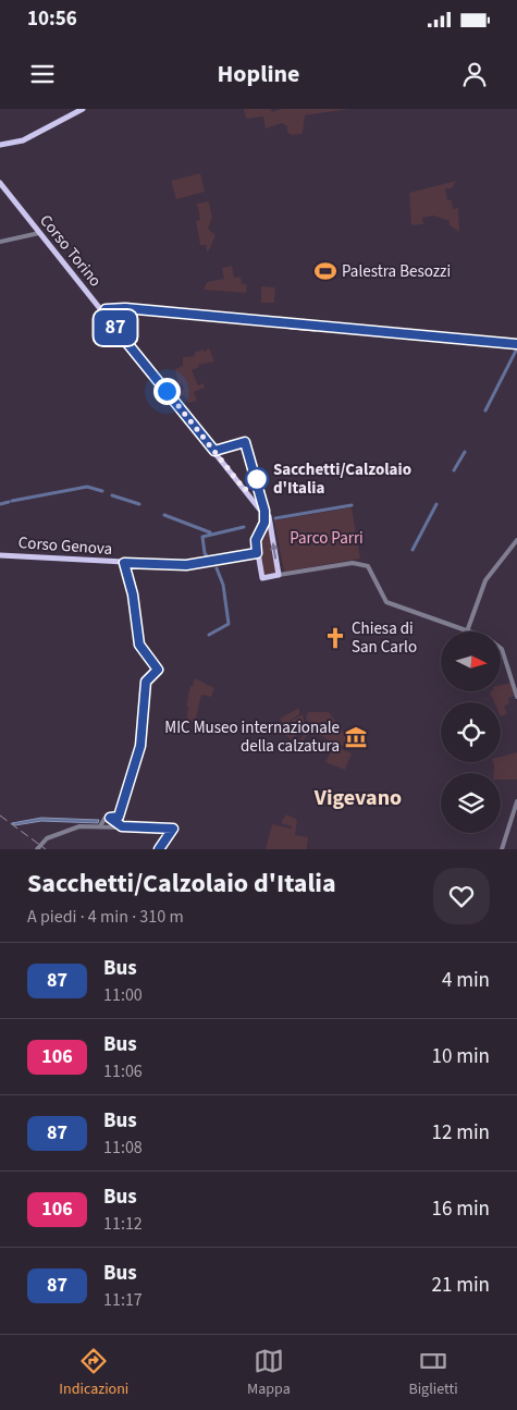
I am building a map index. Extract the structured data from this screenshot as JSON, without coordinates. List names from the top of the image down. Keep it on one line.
{"streets":{"main road":["Corso Torino","Corso Genova"]},"districts":["Vigevano"],"parks":["Parco Parri"],"places":{"sports":["Palestra Besozzi"],"other":["Sacchetti/Calzolaio d'Italia"],"church":["Chiesa di San Carlo"],"museum":["MIC Museo internazionale della calzatura"]},"lines":["bus line 87"],"north":"right","page":{"status":"10:56","header":"Hopline","on_map":"87","heading":["Sacchetti/Calzolaio d'Italia","A piedi · 4 min · 310 m"],"list":[{"mark":"87","name":"Bus","note":"11:00","value":"4 min"},{"mark":"106","name":"Bus","note":"11:06","value":"10 min"},{"mark":"87","name":"Bus","note":"11:08","value":"12 min"},{"mark":"106","name":"Bus","note":"11:12","value":"16 min"},{"mark":"87","name":"Bus","note":"11:17","value":"21 min"}],"tabs":["Indicazioni","Mappa","Biglietti"]}}
